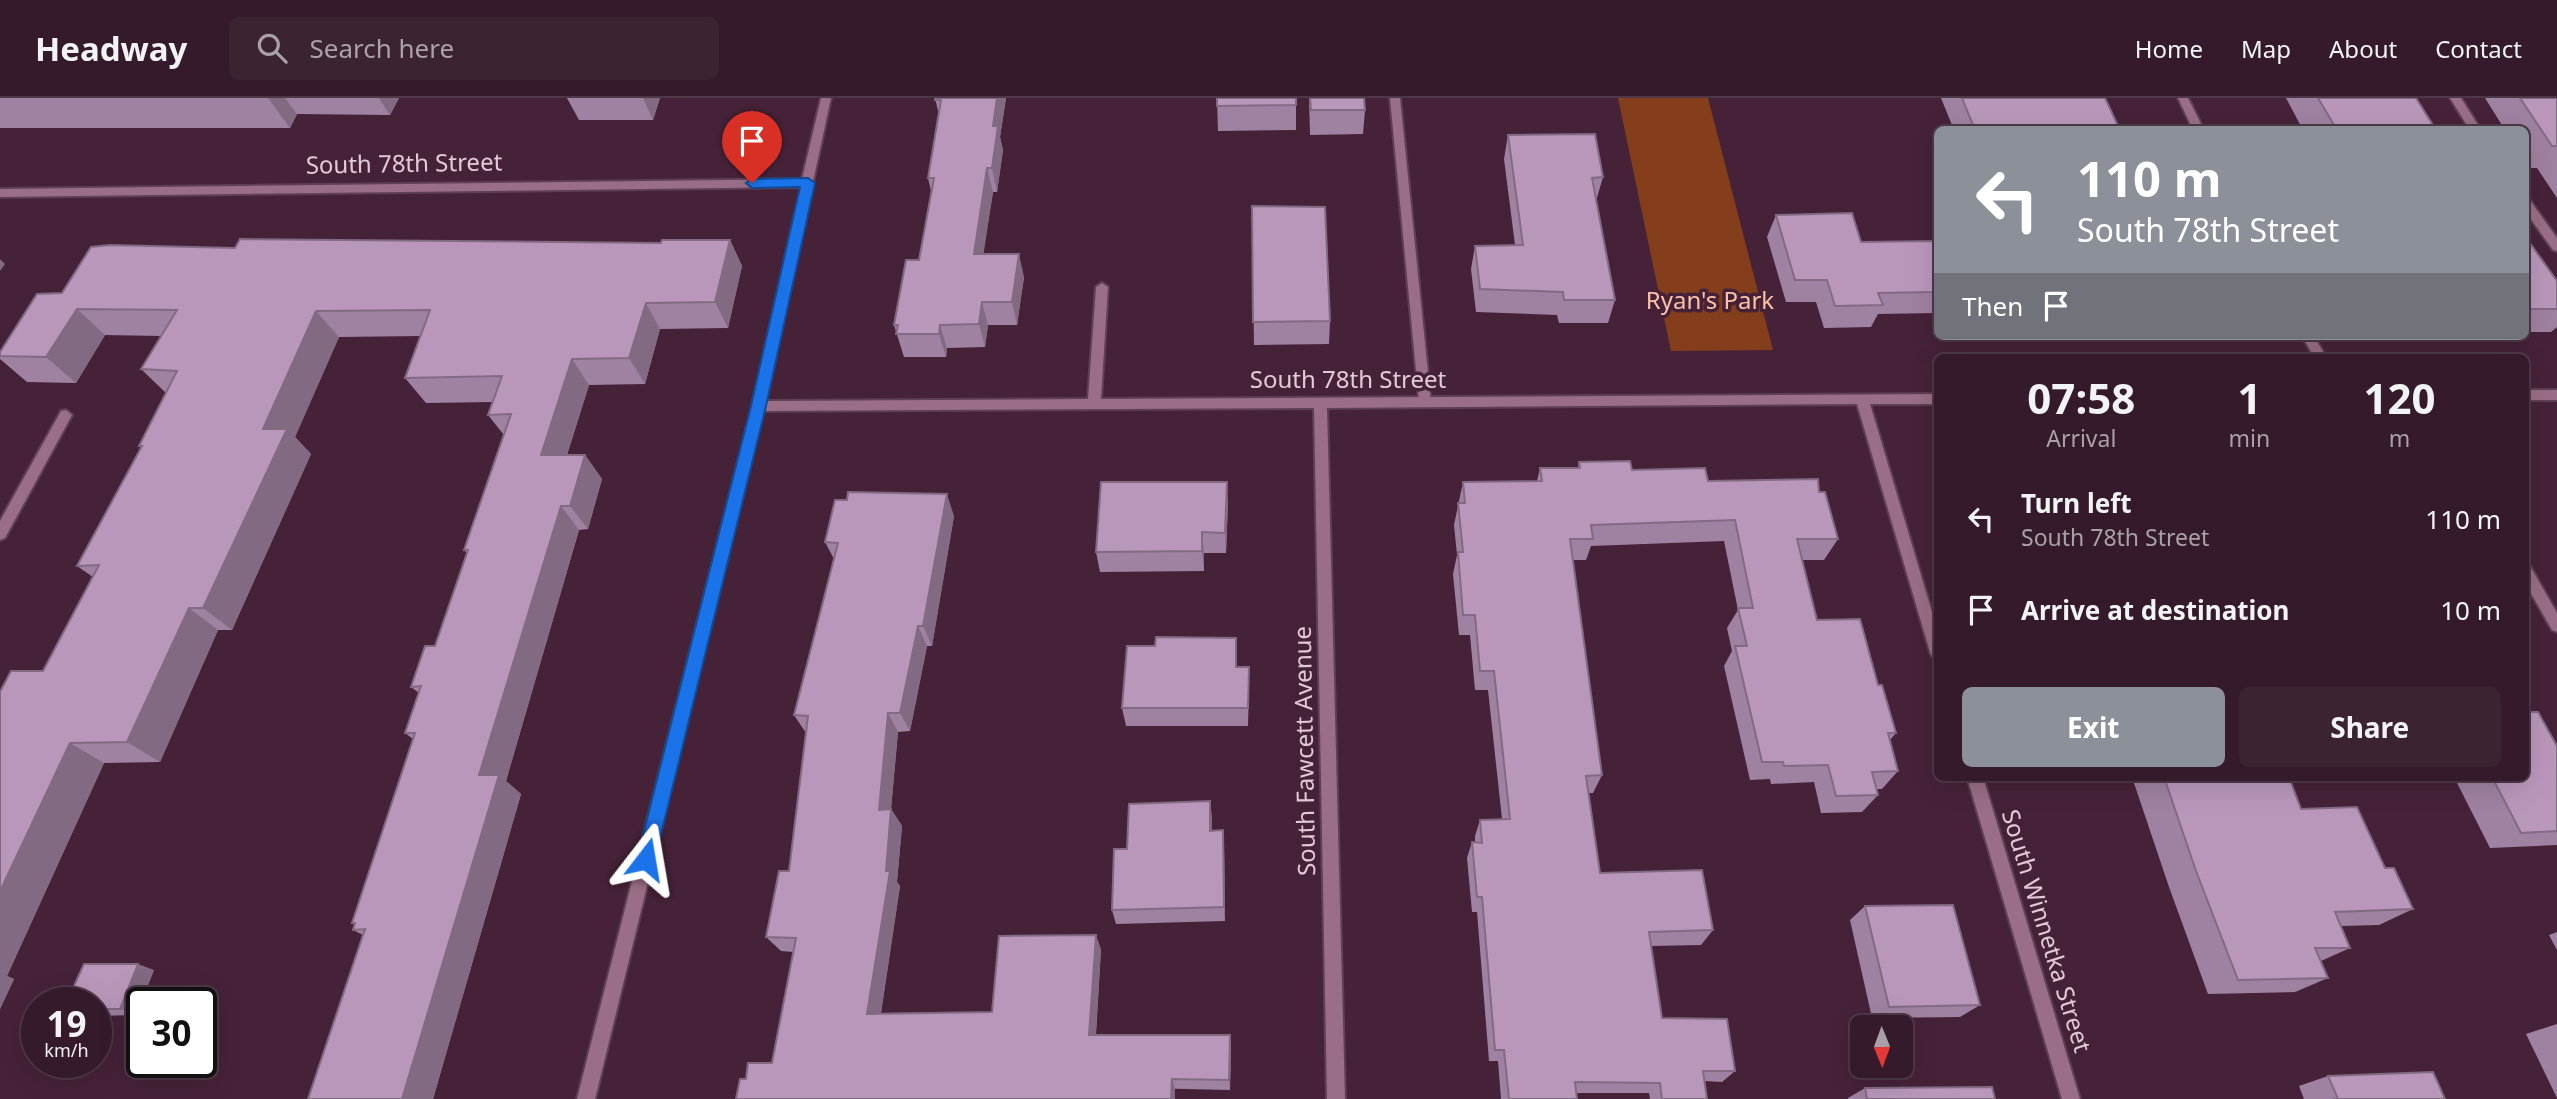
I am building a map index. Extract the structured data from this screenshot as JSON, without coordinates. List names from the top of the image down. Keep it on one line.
{"streets":{"street":["South 78th Street","South Fawcett Avenue","South Winnetka Street"]},"crossings":[["South 78th Street","South Fawcett Avenue"]],"parks":["Ryan's Park"],"north":"bottom","page":{"header":"Headway","search":"Search here","nav":["Home","Map","About","Contact"],"turn":["110 m","South 78th Street"],"then":"Then","eta":["07:58","Arrival","1","min","120","m"],"list":[{"name":"Turn left","note":"South 78th Street","value":"110 m"},{"name":"Arrive at destination","value":"10 m"}],"buttons":["Exit","Share"],"speed":"19 km/h","limit":"30"}}
